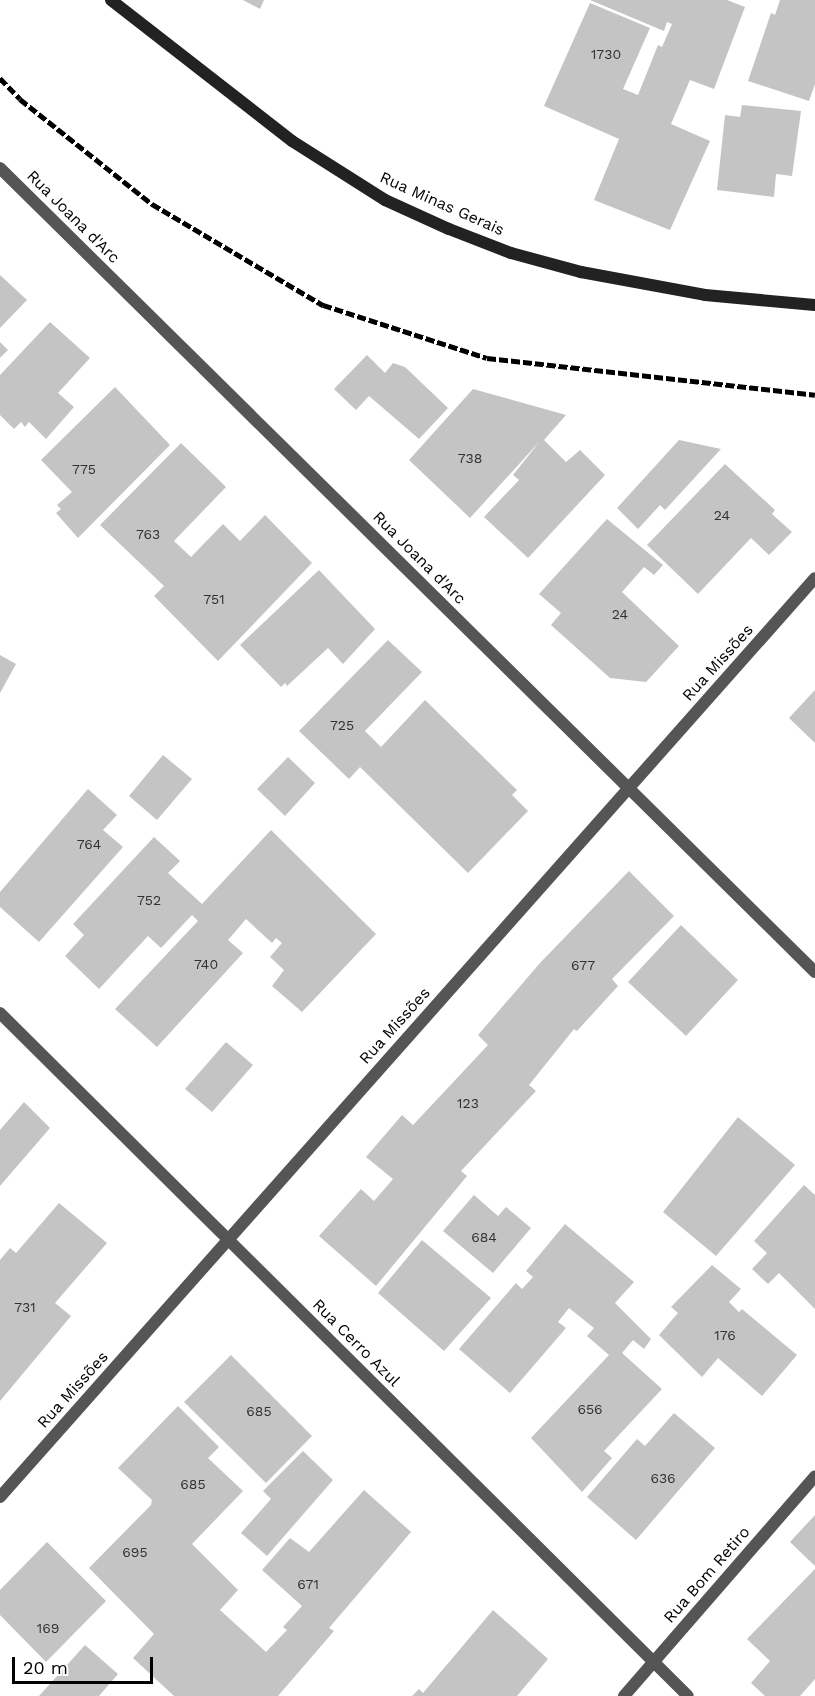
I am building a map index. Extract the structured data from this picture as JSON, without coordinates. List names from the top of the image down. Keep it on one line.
{"streets":{"main road":["Rua Minas Gerais"],"street":["Rua Joana d'Arc","Rua Missões","Rua Cerro Azul","Rua Bom Retiro"]},"crossings":[["Rua Joana d'Arc","Rua Missões"],["Rua Missões","Rua Cerro Azul"],["Rua Cerro Azul","Rua Bom Retiro"]],"house_numbers":["1730","738","775","24","763","751","24","725","764","752","740","677","123","684","731","176","656","685","636","685","695","671","169"],"scale_bar":"20 m"}
